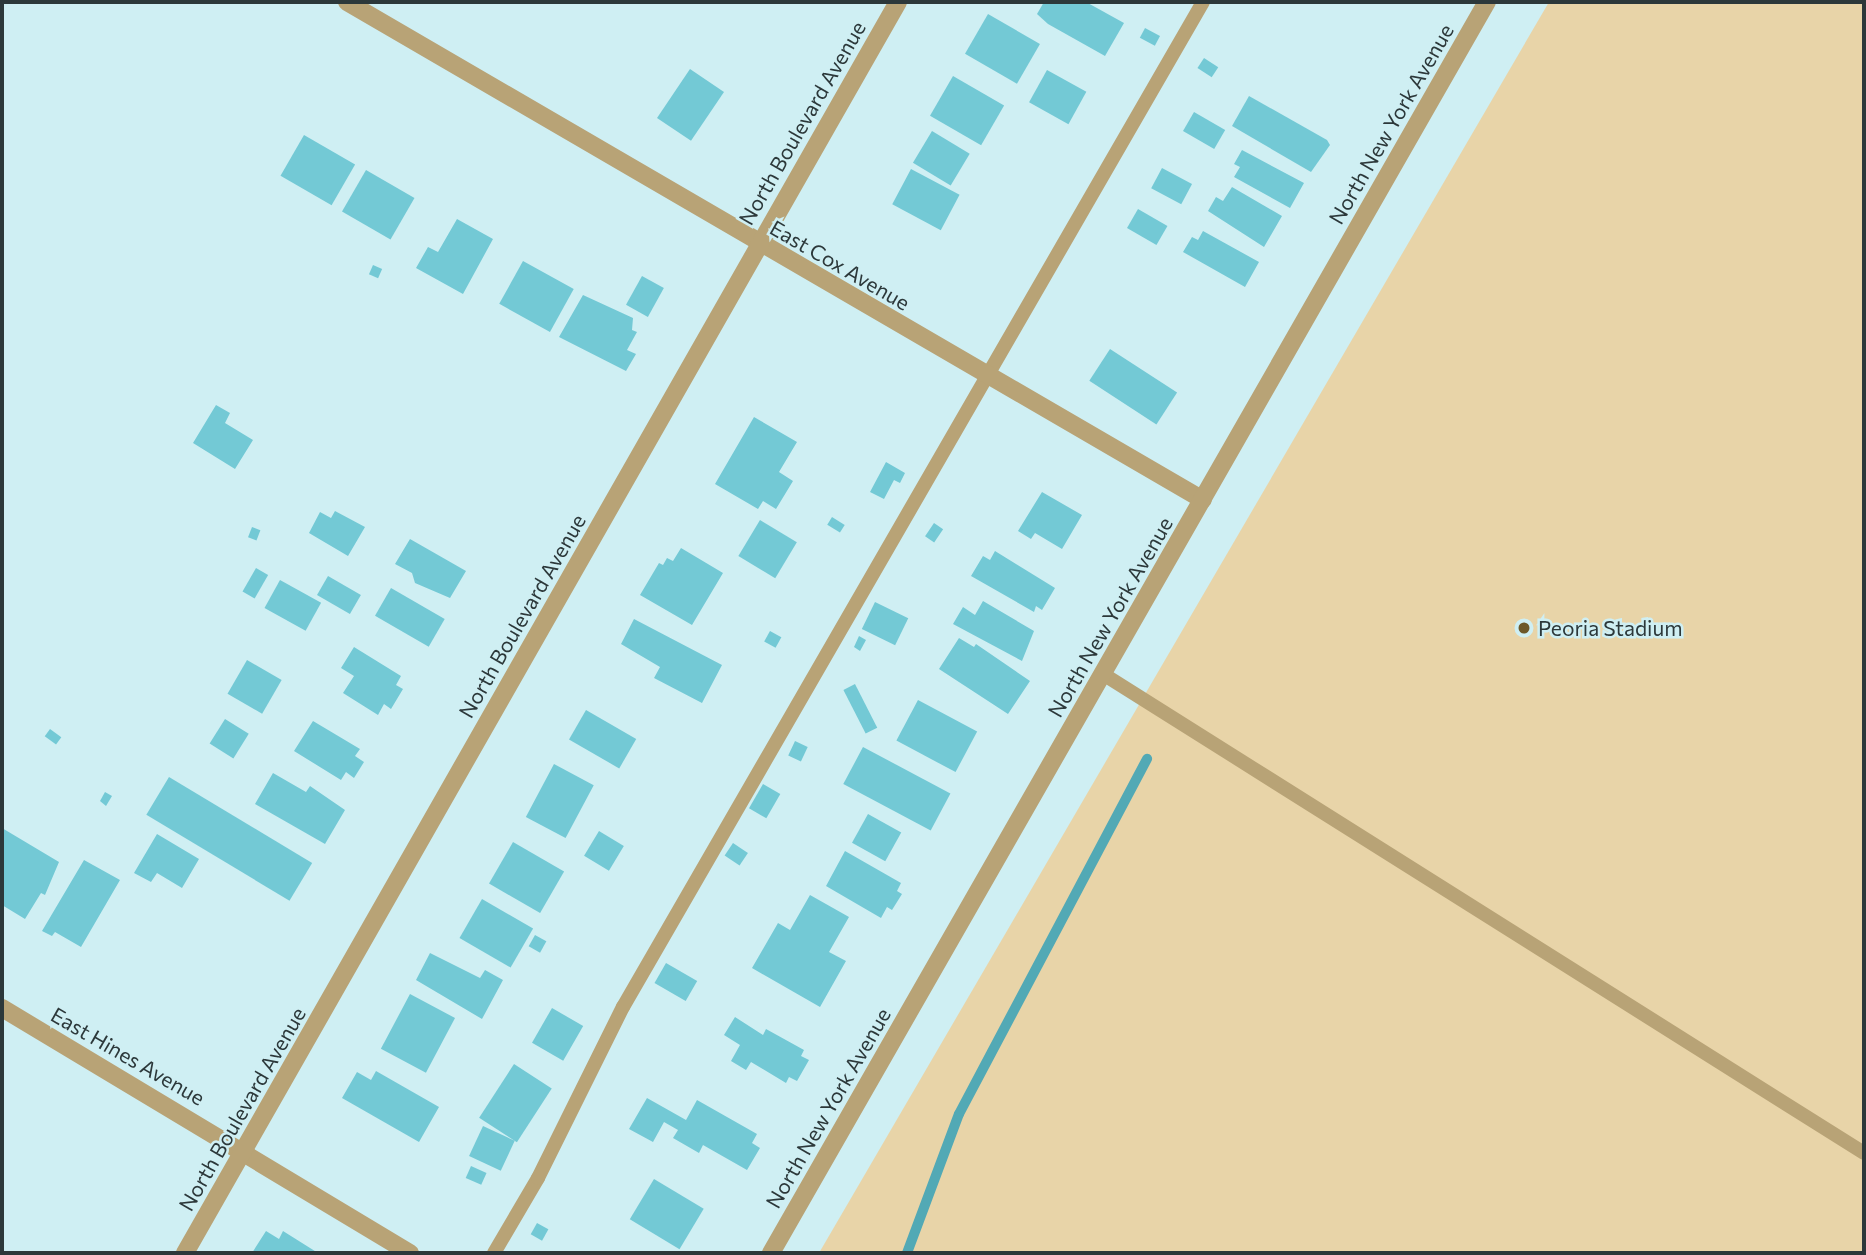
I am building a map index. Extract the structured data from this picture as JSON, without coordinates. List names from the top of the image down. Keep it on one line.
{"streets":{"street":["North Boulevard Avenue","North New York Avenue","East Cox Avenue","East Hines Avenue"]},"crossings":[["North Boulevard Avenue","East Cox Avenue"],["North Boulevard Avenue","East Hines Avenue"],["North New York Avenue","East Cox Avenue"]],"places":["Peoria Stadium"]}
